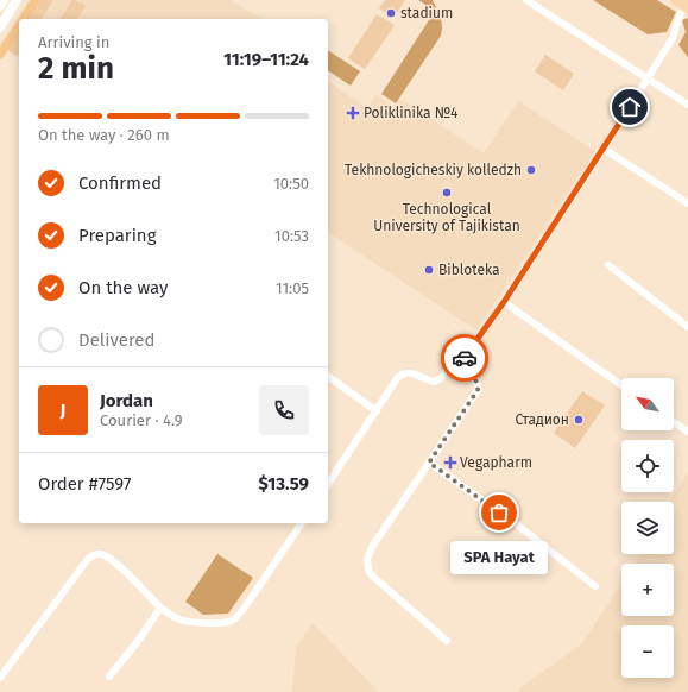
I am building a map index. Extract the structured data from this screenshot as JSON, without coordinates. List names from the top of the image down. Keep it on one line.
{"places":{"other":["stadium","Tekhnologicheskiy kolledzh","Technological University of Tajikistan","Bibloteka","Стадион","SPA Hayat"],"health":["Poliklinika №4","Vegapharm"]},"north":"top left","page":{"heading":["2 min","Arriving in","11:19–11:24"],"panel":["Jordan","Courier · 4.9","Order #7597","$13.59"],"bar":"On the way · 260 m","list":[["Confirmed","10:50"],["Preparing","10:53"],["On the way","11:05"],"Delivered"],"map_buttons":["+","−"],"round":"J","bubble":"SPA Hayat"}}
